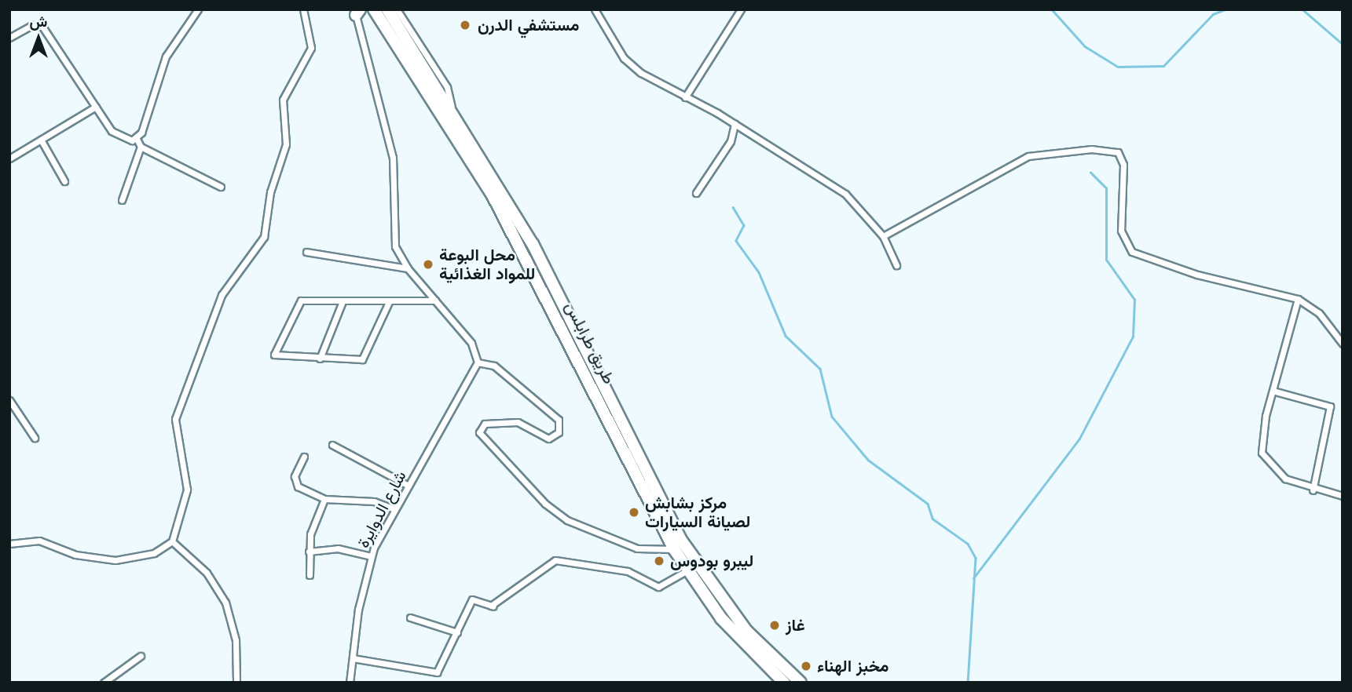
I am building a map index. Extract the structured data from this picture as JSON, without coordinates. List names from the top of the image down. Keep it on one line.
{"streets":{"highway":["طريق طرابلس"],"street":["شارع الدوايرة"]},"places":["مستشفي الدرن","محل البوعة للمواد الغذائية","مركز بشابش لصيانة السيارات","ليبرو بودوس","غاز","مخبز الهناء"],"north":"top"}
